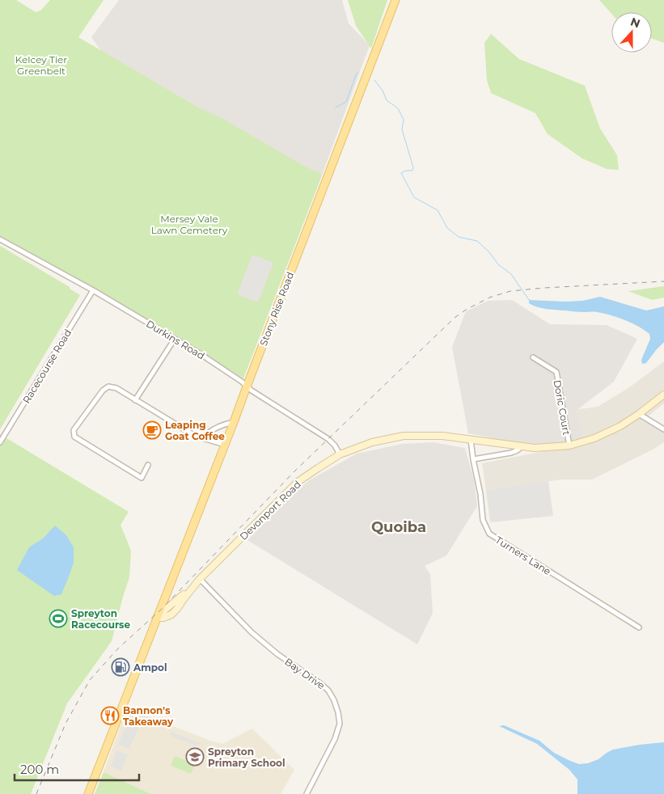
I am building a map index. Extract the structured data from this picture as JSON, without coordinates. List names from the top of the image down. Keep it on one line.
{"streets":{"main road":["Stony Rise Road","Devonport Road"],"street":["Durkins Road","Racecourse Road","Doric Court","Turners Lane","Bay Drive"]},"crossings":[["Stony Rise Road","Durkins Road"],["Stony Rise Road","Devonport Road"],["Durkins Road","Racecourse Road"],["Durkins Road","Devonport Road"],["Doric Court","Devonport Road"],["Devonport Road","Turners Lane"],["Devonport Road","Bay Drive"]],"districts":["Quoiba"],"parks":["Kelcey Tier Greenbelt","Mersey Vale Lawn Cemetery"],"places":{"cafe":["Leaping Goat Coffee"],"sports":["Spreyton Racecourse"],"fuel station":["Ampol"],"restaurant":["Bannon's Takeaway"],"school or university":["Spreyton Primary School"]},"scale_bar":"200 m","north":"top"}
